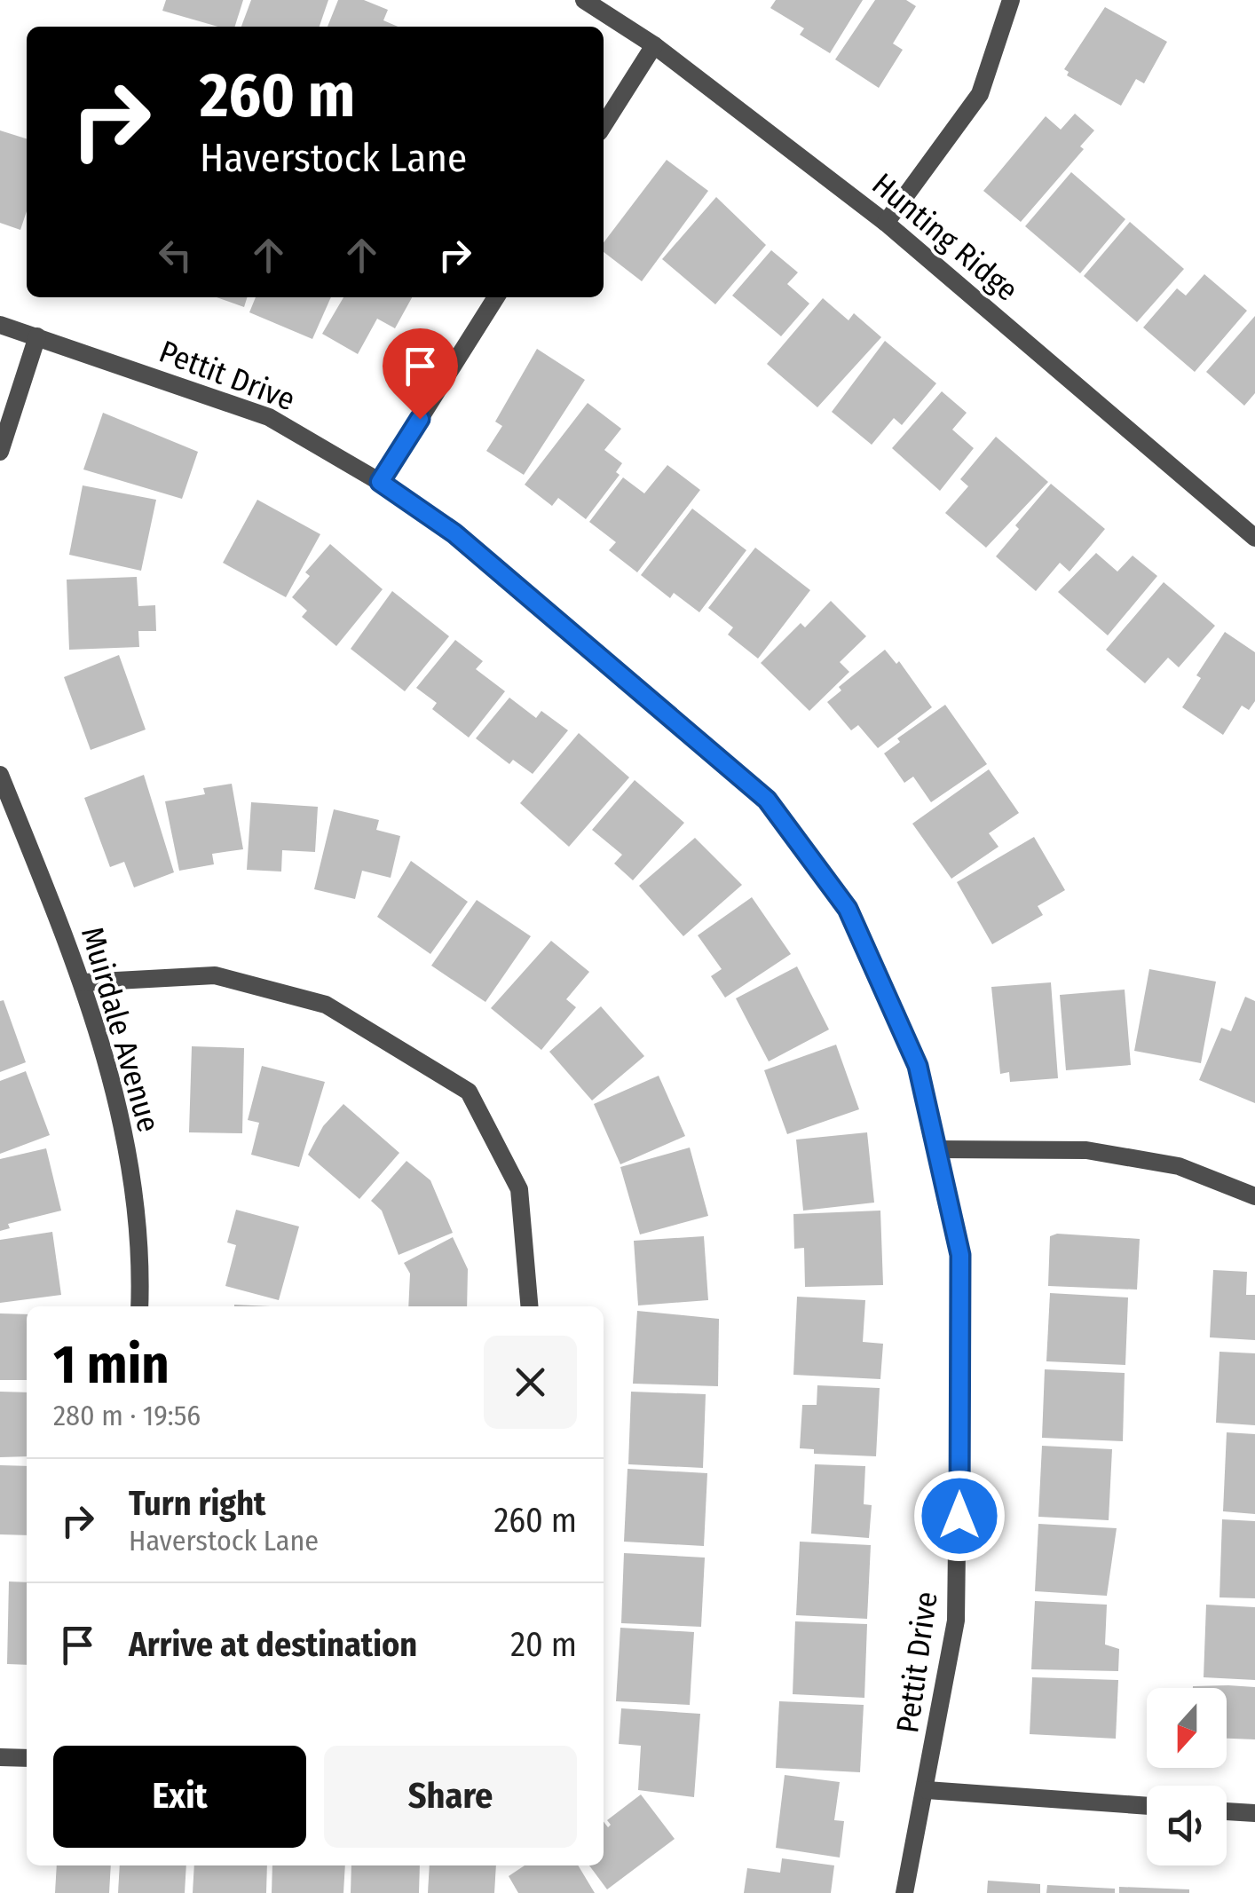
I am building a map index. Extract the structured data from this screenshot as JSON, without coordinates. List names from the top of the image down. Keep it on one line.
{"streets":{"street":["Hunting Ridge","Pettit Drive","Muirdale Avenue"]},"north":"bottom","page":{"turn":["260 m","Haverstock Lane"],"heading":["1 min","280 m · 19:56"],"list":[{"name":"Turn right","note":"Haverstock Lane","value":"260 m"},{"name":"Arrive at destination","value":"20 m"}],"buttons":["Exit","Share"]}}
